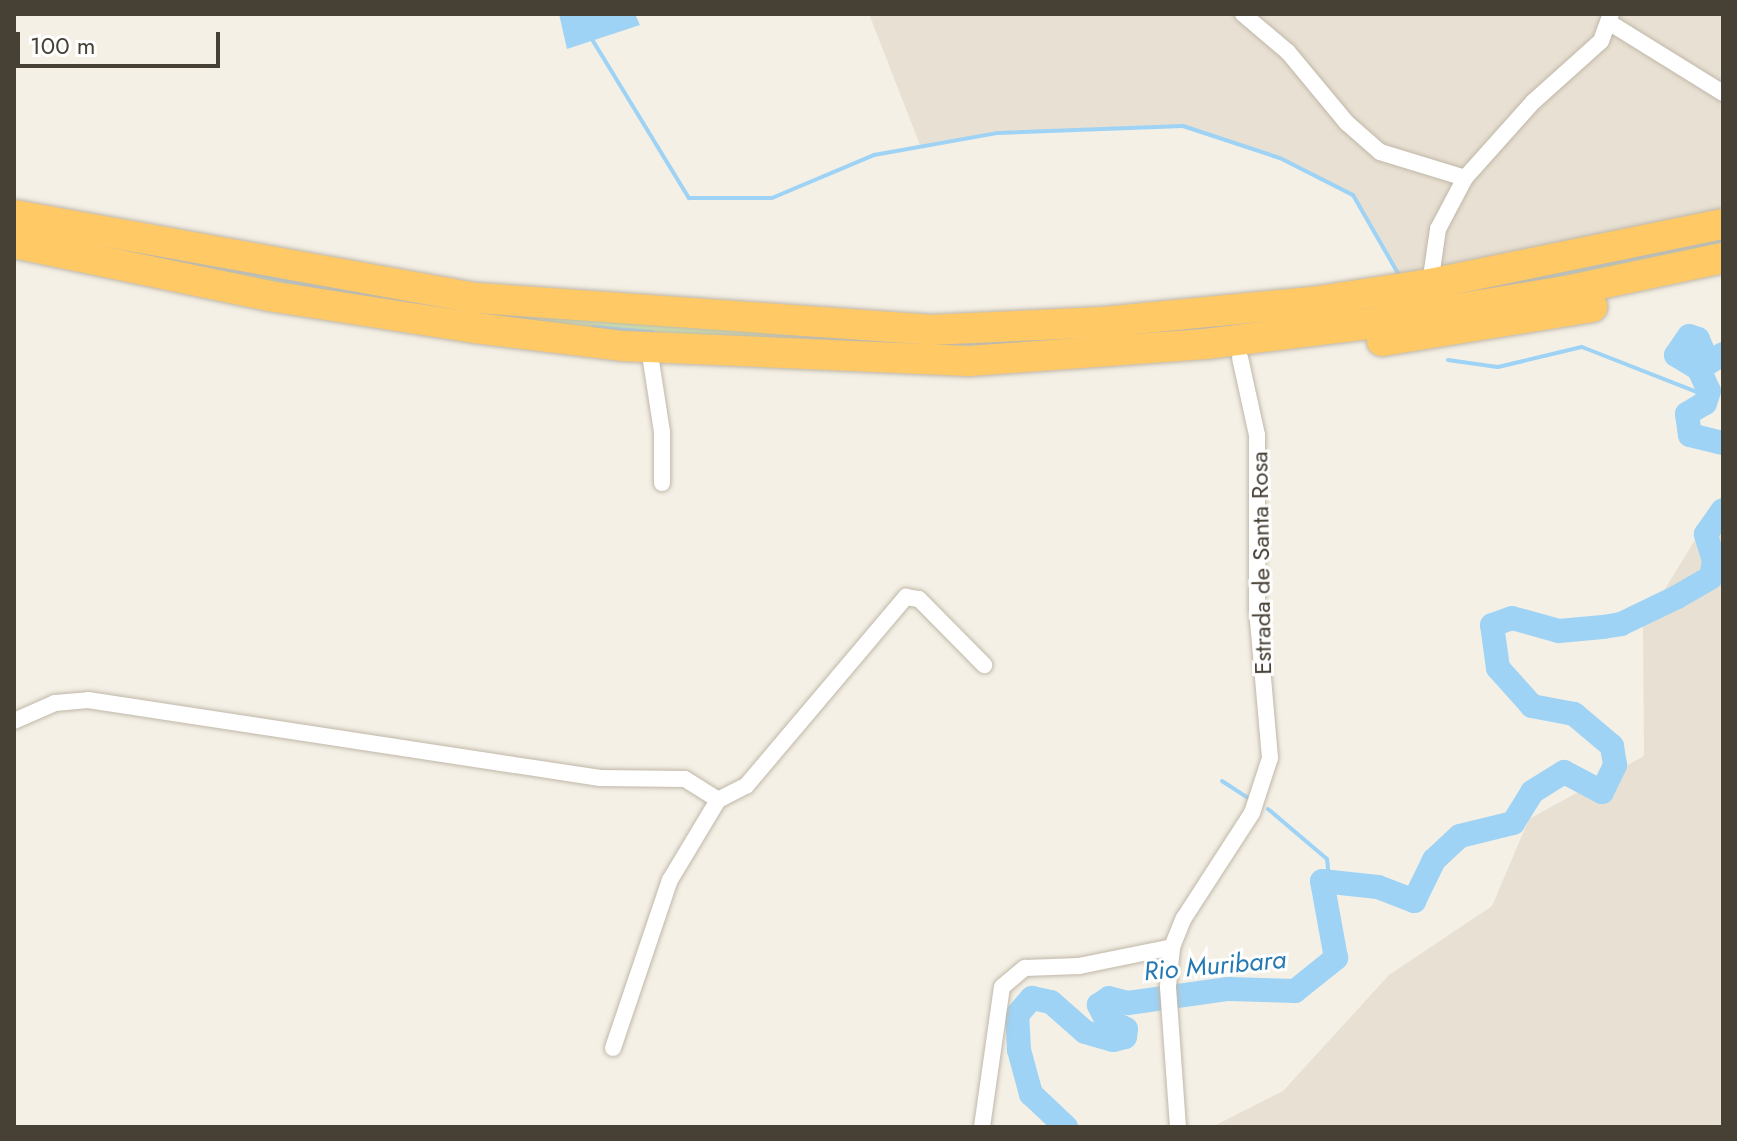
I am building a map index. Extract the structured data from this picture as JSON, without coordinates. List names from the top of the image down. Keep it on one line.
{"streets":{"street":["Estrada de Santa Rosa"]},"water":["Rio Muribara"],"scale_bar":"100 m"}
